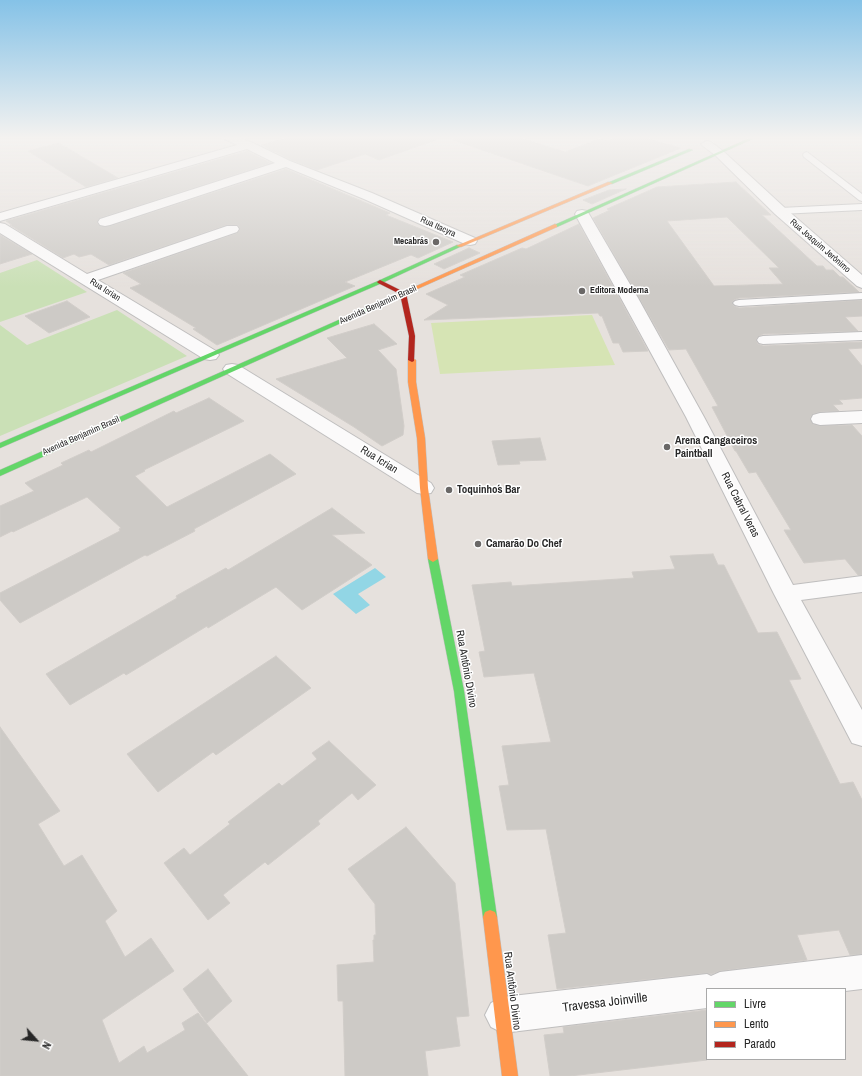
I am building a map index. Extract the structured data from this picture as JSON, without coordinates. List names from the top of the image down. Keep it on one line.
{"streets":{"main road":["Avenida Benjamim Brasil","Rua Antônio Divino"],"street":["Rua Itacyra","Rua Joaquim Jerônimo","Rua Icrian","Rua Cabral Veras","Travessa Joinville"]},"crossings":[["Rua Itacyra","Avenida Benjamim Brasil"],["Rua Icrian","Avenida Benjamim Brasil"],["Rua Icrian","Rua Antônio Divino"],["Avenida Benjamim Brasil","Rua Cabral Veras"],["Avenida Benjamim Brasil","Rua Antônio Divino"],["Rua Antônio Divino","Travessa Joinville"]],"places":["Mecabrás","Editora Moderna","Arena Cangaceiros Paintball","Toquinho´s Bar","Camarão Do Chef"],"legend":["Livre","Lento","Parado"],"north":"bottom right"}
